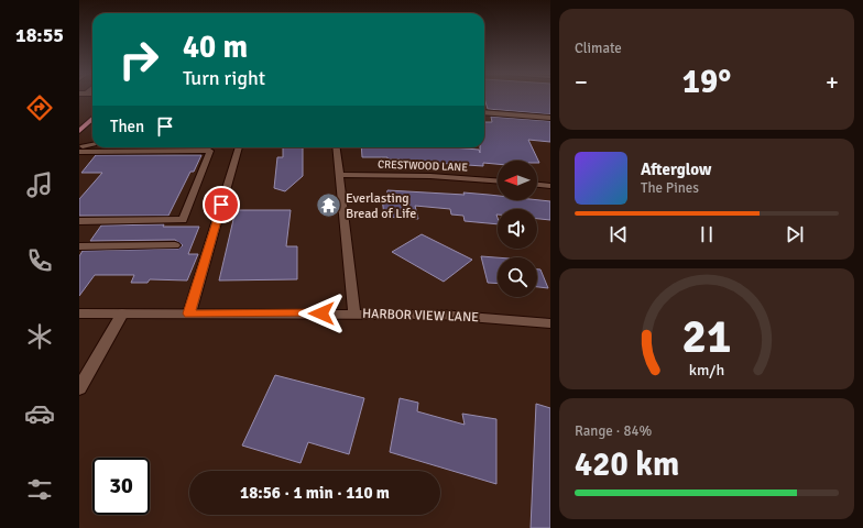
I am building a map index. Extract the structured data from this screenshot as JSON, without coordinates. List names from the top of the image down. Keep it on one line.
{"streets":{"street":["CRESTWOOD LANE","HARBOR VIEW LANE"]},"places":{"temple":["Everlasting Bread of Life"]},"north":"left","page":{"tabs":"18:55","tile":["Climate",["Range · 84%","420 km"]],"turn":["40 m","Turn right"],"heat":["−","19°","+"],"then":"Then","song":["Afterglow","The Pines"],"limit":"30","trip":"18:56 · 1 min · 110 m","gauge":["21","km/h"]}}
